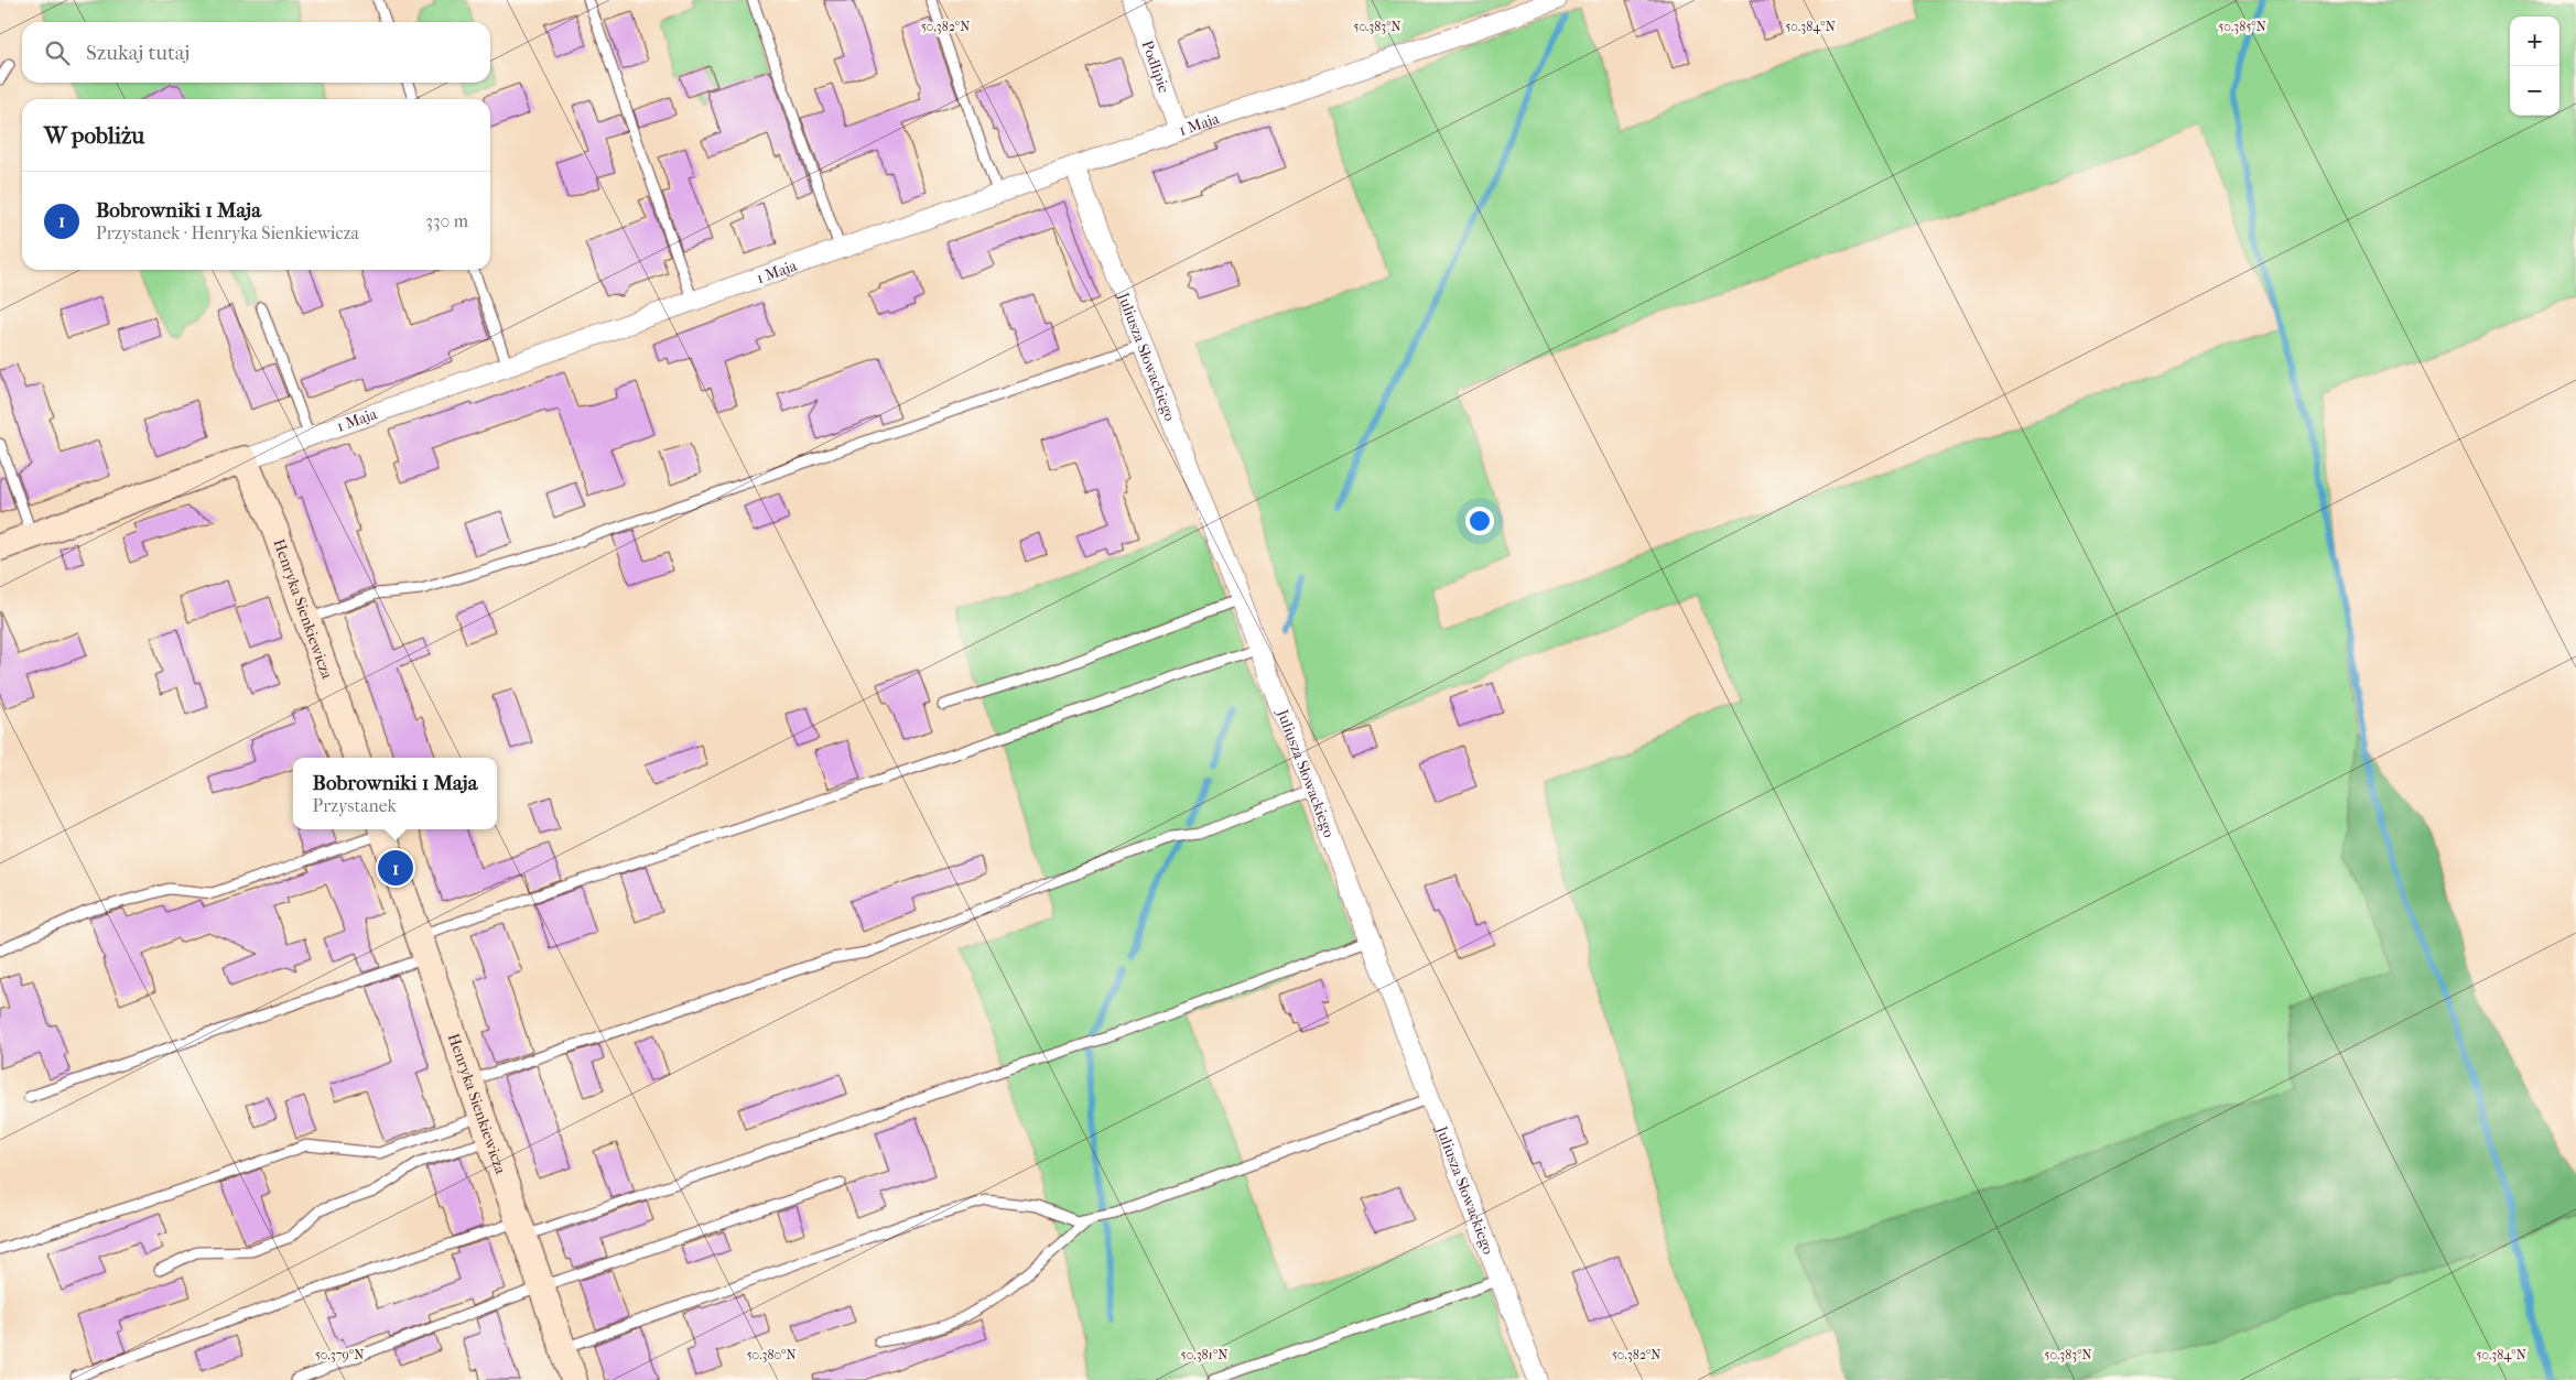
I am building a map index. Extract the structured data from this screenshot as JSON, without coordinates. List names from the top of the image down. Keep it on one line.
{"streets":{"street":["Podlipie","1 Maja","Juliusza Słowackiego","Henryka Sienkiewicza"]},"crossings":[["Podlipie","1 Maja"],["1 Maja","Juliusza Słowackiego"],["1 Maja","Henryka Sienkiewicza"]],"page":{"map_buttons":["+","−"],"search":"Szukaj tutaj","heading":"W pobliżu","list":[{"mark":"1","name":"Bobrowniki 1 Maja","note":"Przystanek · Henryka Sienkiewicza","value":"330 m"}],"popup":["Bobrowniki 1 Maja","Przystanek"],"pins":"1"},"coordinates":["50.382°N","50.383°N","50.384°N","50.385°N","50.379°N","50.380°N","50.381°N"]}
